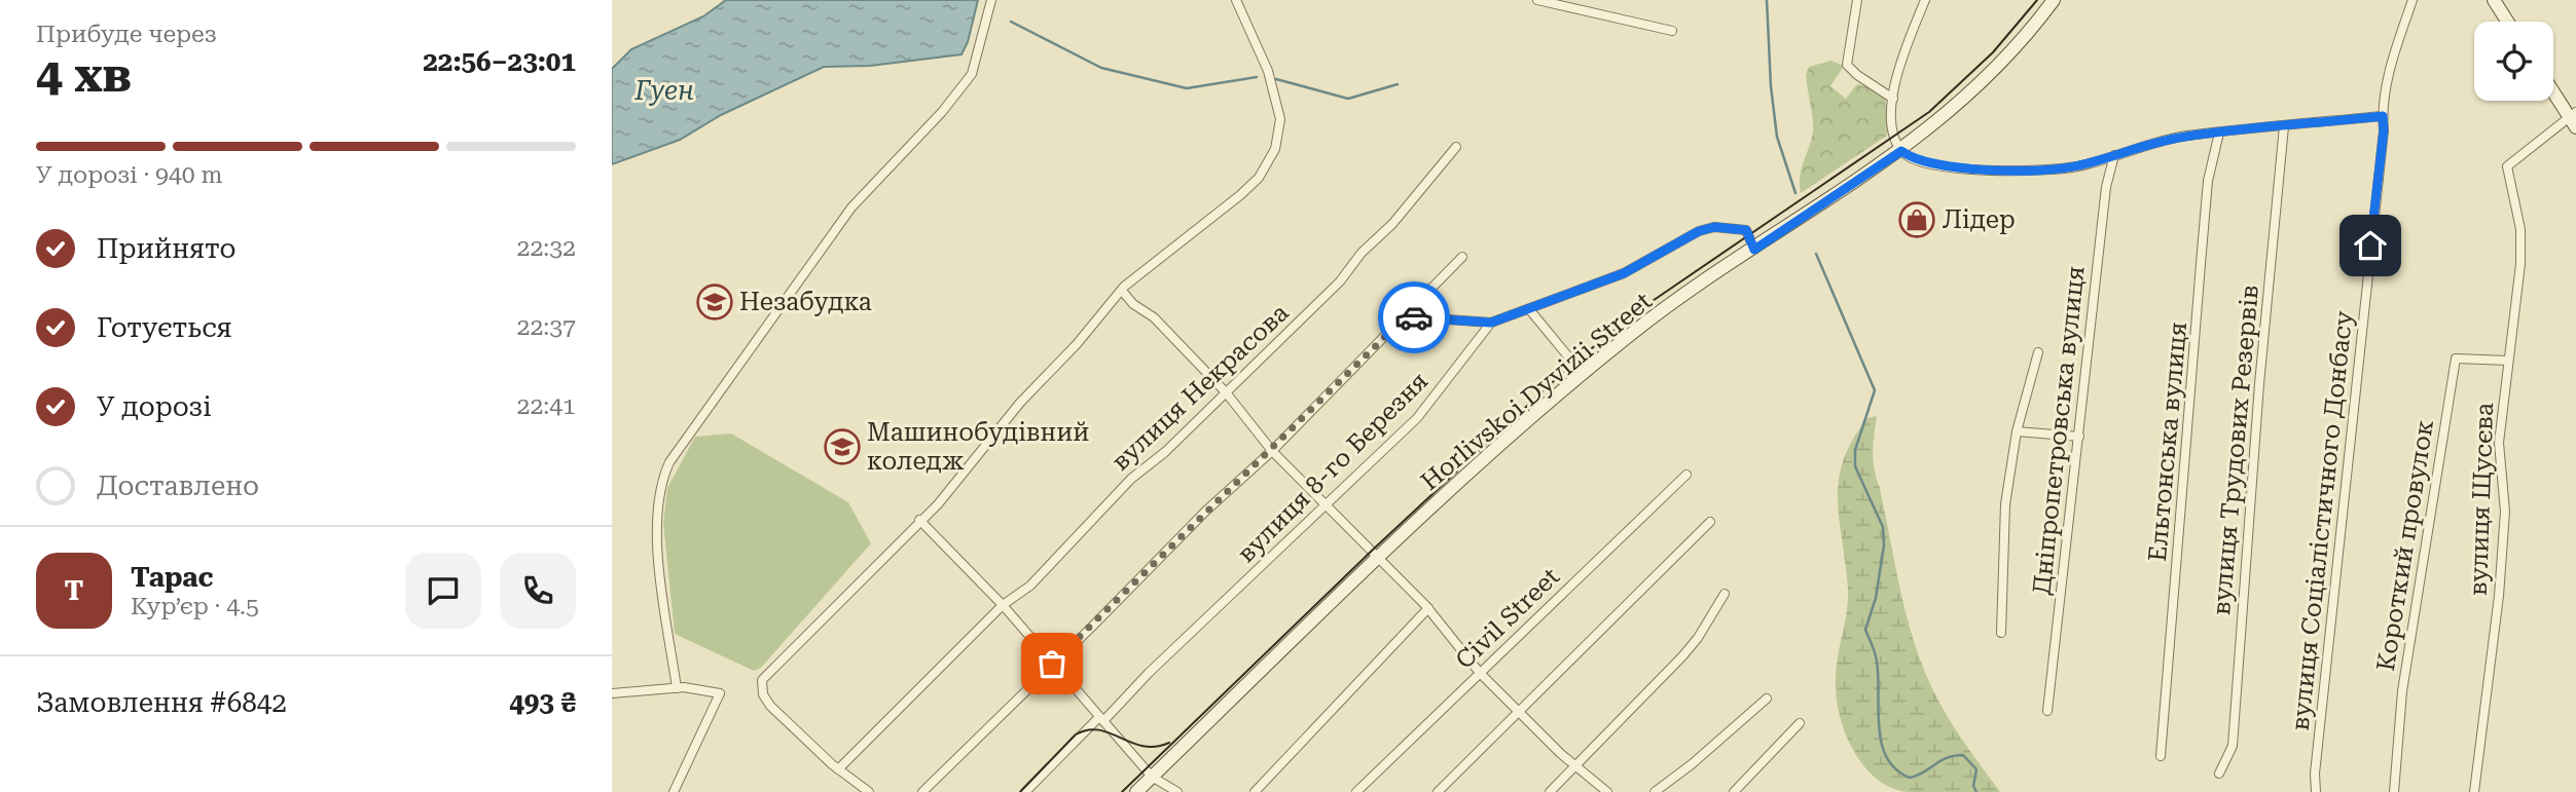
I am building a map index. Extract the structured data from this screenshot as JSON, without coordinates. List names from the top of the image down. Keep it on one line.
{"streets":{"main road":["Horlivskoi Dyvizii Street"],"street":["вулиця Некрасова","Дніпропетровська вулиця","Ельтонська вулиця","вулиця Трудових Резервів","вулиця 8-го Березня","вулиця Щусєва","вулиця Соціалістичного Донбасу","Короткий провулок","Civil Street"]},"crossings":[["вулиця Щусєва","Короткий провулок"]],"water":["Гуен"],"places":{"shop":["Лідер"],"school or university":["Незабудка","Машинобудівний коледж"]},"page":{"heading":["4 хв","Прибуде через","22:56–23:01"],"panel":["Тарас","Кур’єр · 4.5","Замовлення #6842","493 ₴"],"bar":"У дорозі · 940 m","list":[["Прийнято","22:32"],["Готується","22:37"],["У дорозі","22:41"],"Доставлено"],"round":"Т"}}
